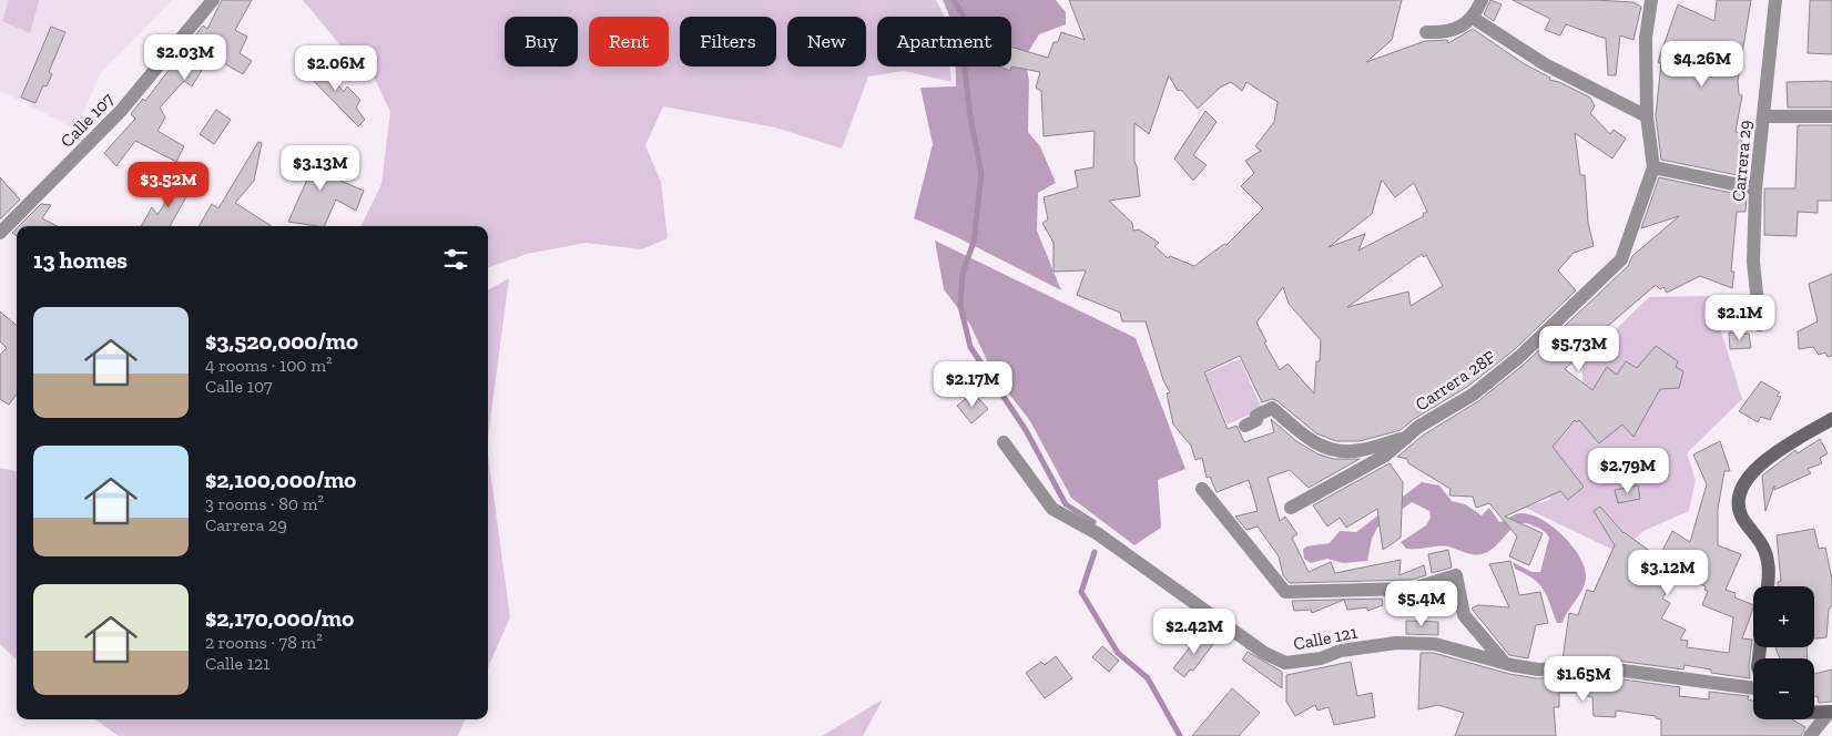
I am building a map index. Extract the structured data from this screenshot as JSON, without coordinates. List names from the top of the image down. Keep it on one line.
{"streets":{"street":["Calle 107","Carrera 29","Carrera 28F","Calle 121"]},"page":{"chip":["Buy","Rent","Filters","New","Apartment"],"price":["$2.03M","$4.26M","$2.06M","$3.13M","$3.52M","$2.1M","$5.73M","$2.17M","$2.79M","$3.12M","$5.4M","$2.42M","$1.65M"],"heading":"13 homes","list":[{"name":"$3,520,000/mo","note":"4 rooms · 100 m² · Calle 107"},{"name":"$2,100,000/mo","note":"3 rooms · 80 m² · Carrera 29"},{"name":"$2,170,000/mo","note":"2 rooms · 78 m² · Calle 121"}],"map_buttons":["+","−"]}}
